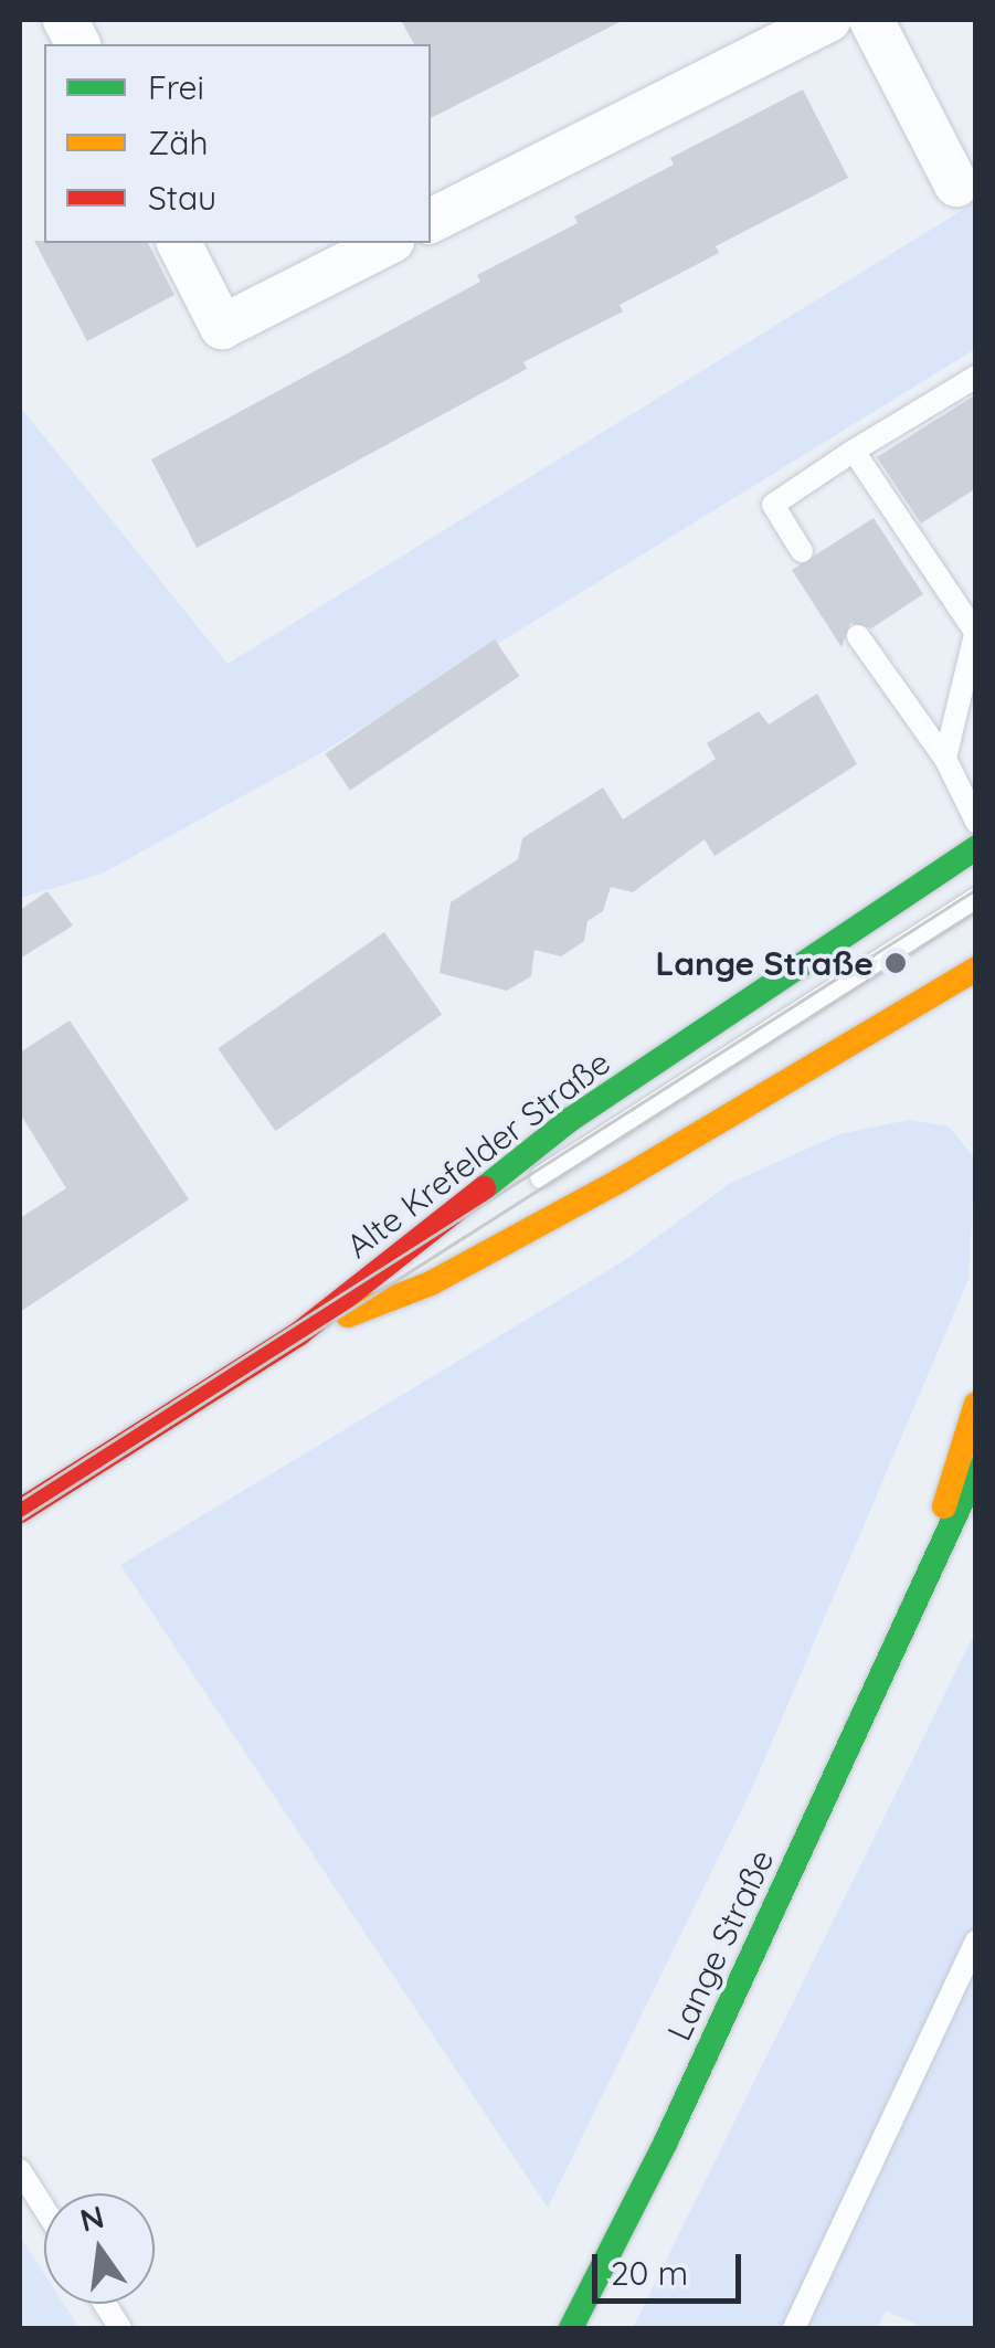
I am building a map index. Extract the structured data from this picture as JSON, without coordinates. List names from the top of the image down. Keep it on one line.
{"streets":{"street":["Alte Krefelder Straße","Lange Straße"]},"places":["Lange Straße"],"legend":["Frei","Zäh","Stau"],"scale_bar":"20 m","north":"top"}
